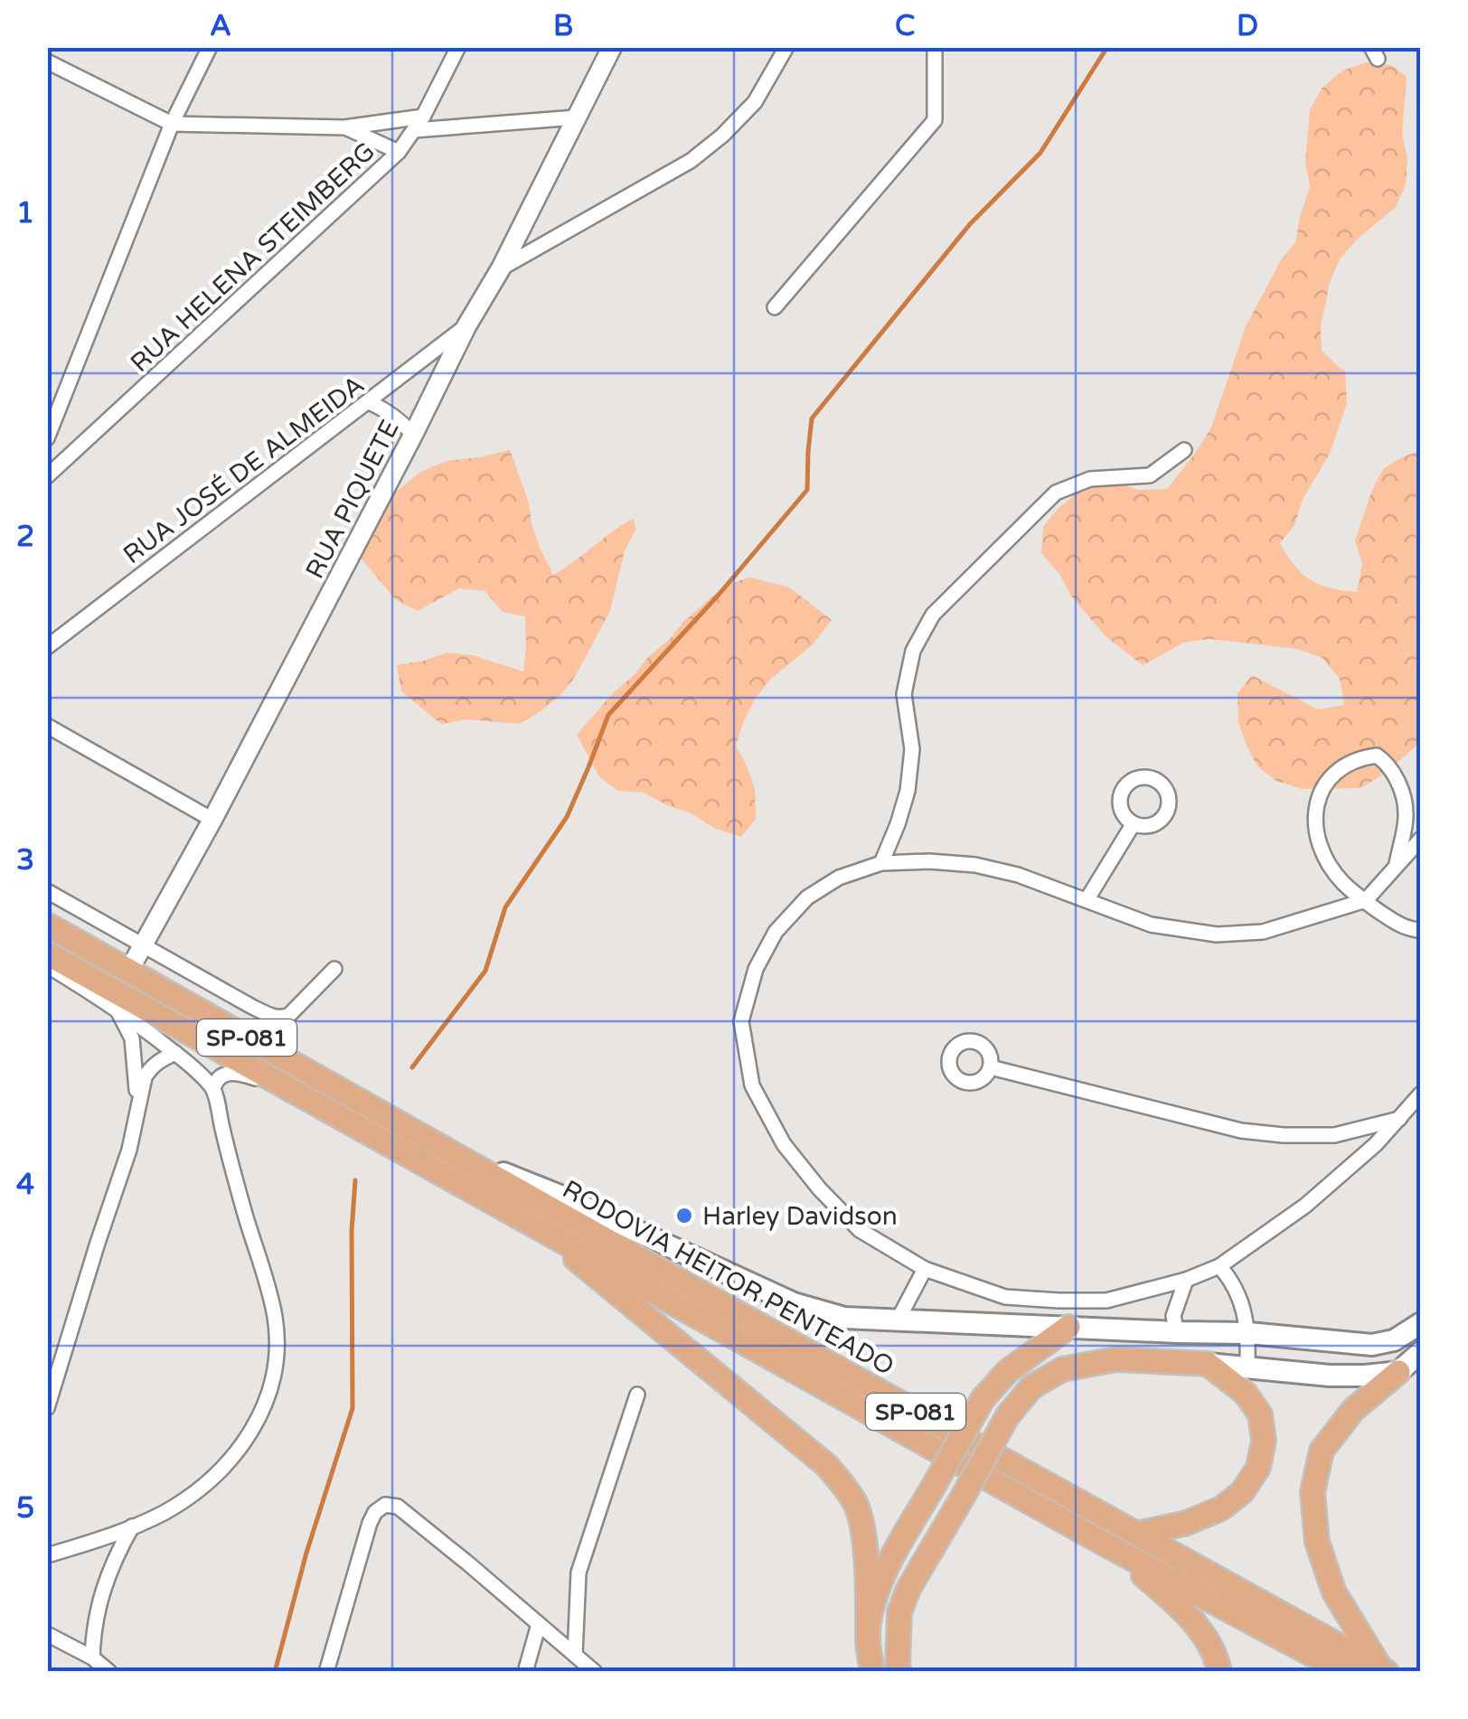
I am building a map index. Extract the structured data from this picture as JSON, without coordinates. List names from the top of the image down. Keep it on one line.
{"streets":{"main road":["SP-081","RODOVIA HEITOR PENTEADO"],"street":["RUA HELENA STEIMBERG","RUA JOSÉ DE ALMEIDA","RUA PIQUETE"]},"crossings":[["RUA JOSÉ DE ALMEIDA","RUA PIQUETE"],["RUA PIQUETE","RODOVIA HEITOR PENTEADO"]],"places":["Harley Davidson"],"grid":{"columns":["A","B","C","D"],"rows":["1","2","3","4","5"]}}
